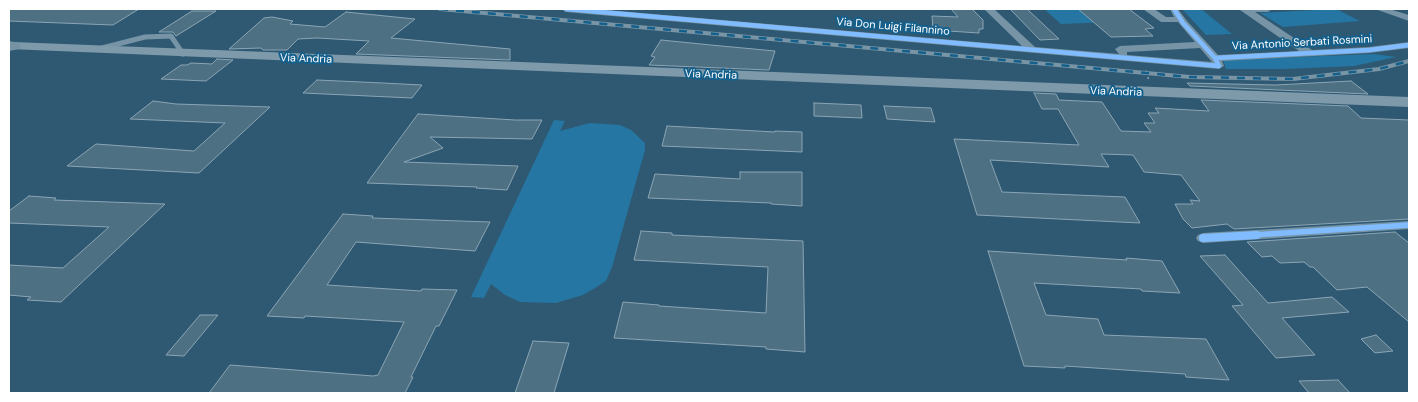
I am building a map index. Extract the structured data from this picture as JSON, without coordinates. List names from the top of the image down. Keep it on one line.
{"streets":{"main road":["Via Andria"],"street":["Via Don Luigi Filannino","Via Antonio Serbati Rosmini"]},"crossings":[["Via Don Luigi Filannino","Via Antonio Serbati Rosmini"]]}
